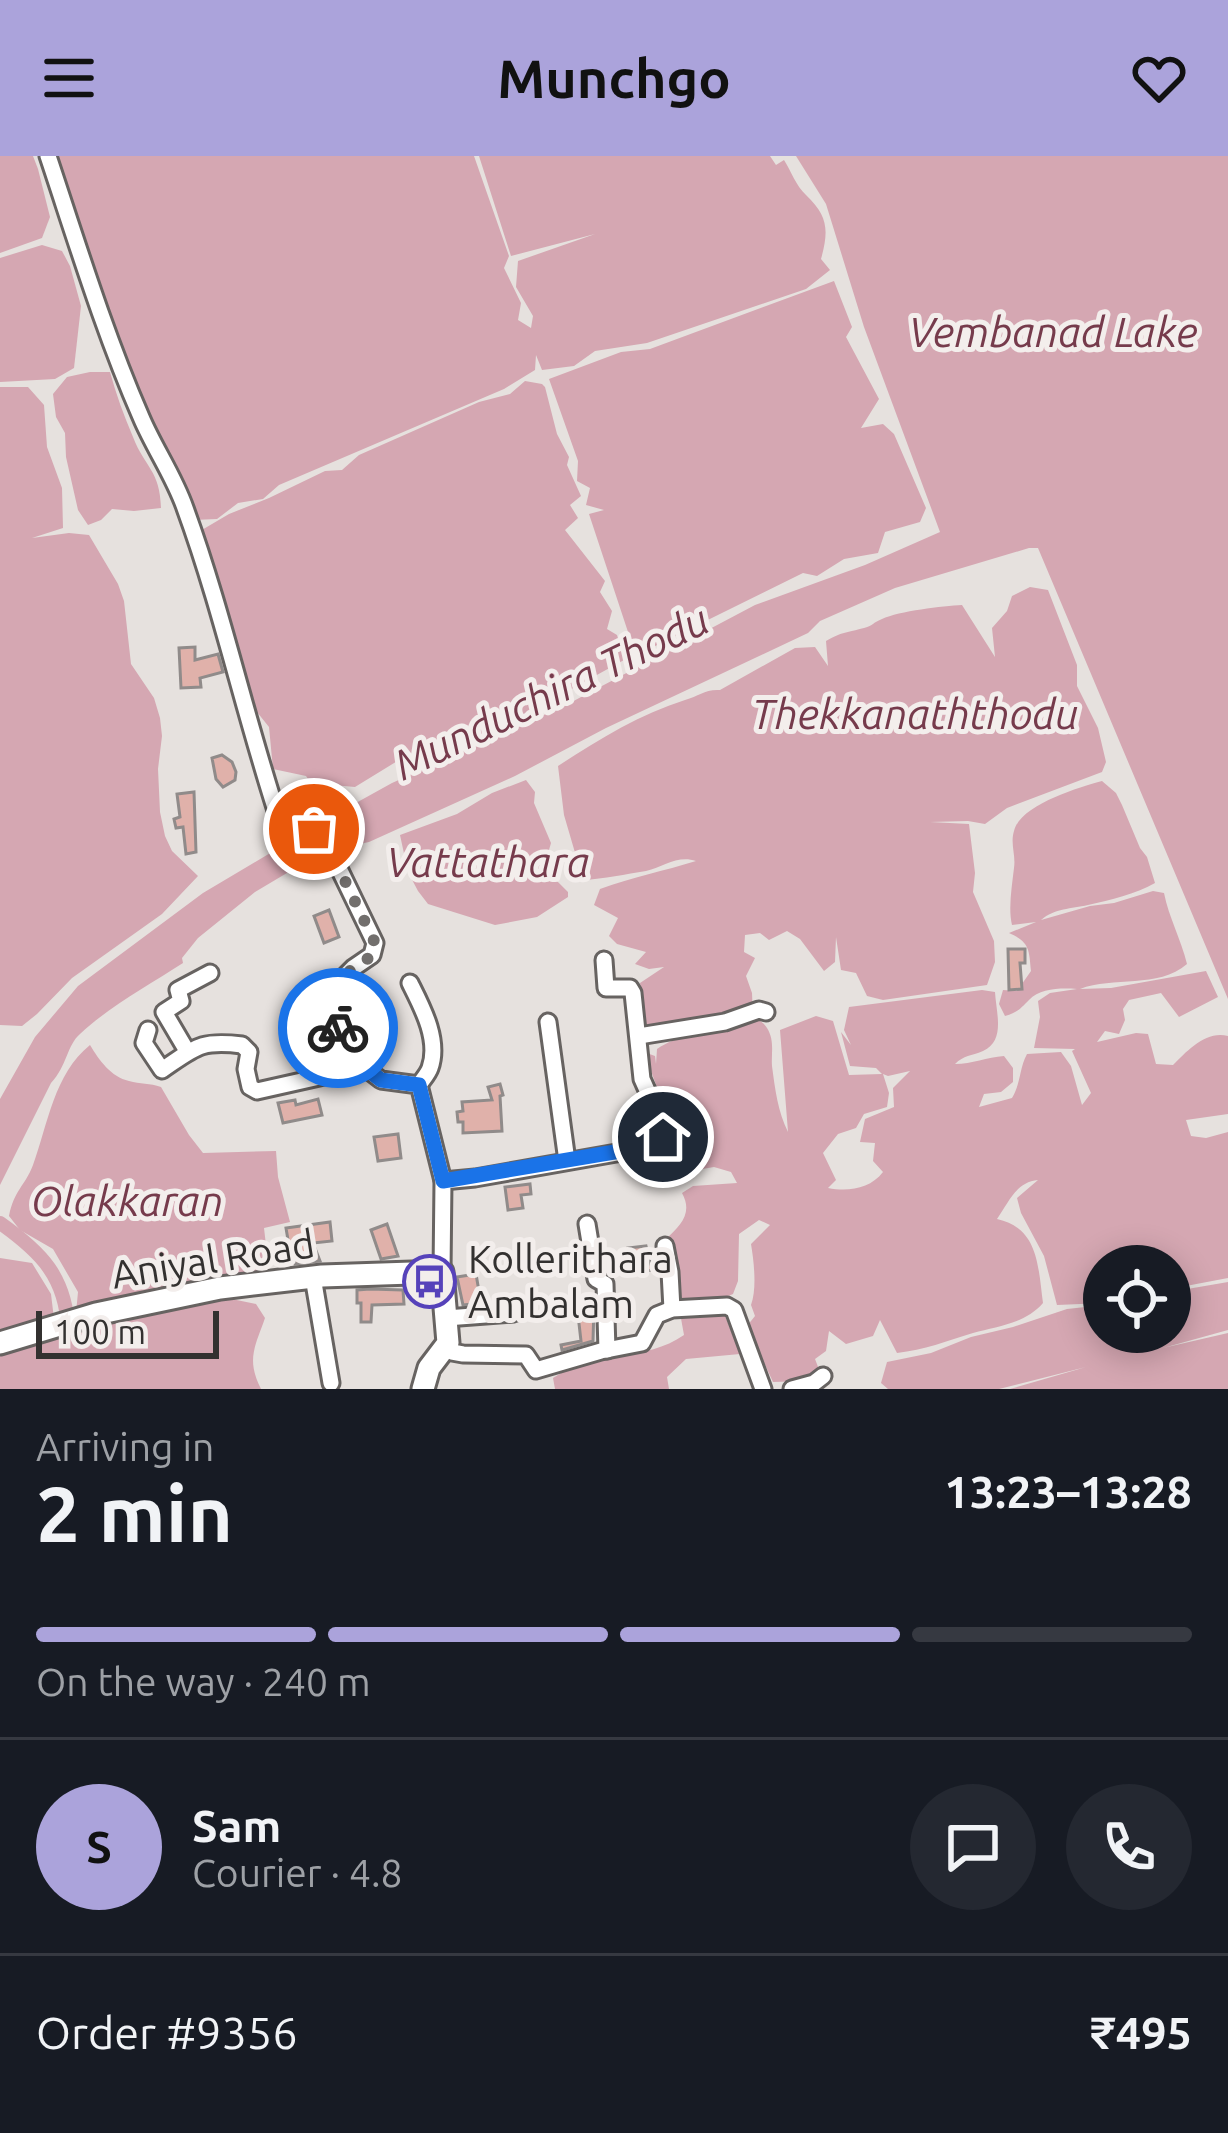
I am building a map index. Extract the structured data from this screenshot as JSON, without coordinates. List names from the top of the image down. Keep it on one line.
{"streets":{"main road":["Aniyal Road"]},"water":["Vembanad Lake","Munduchira Thodu","Thekkanaththodu","Vattathara","Olakkaran"],"places":{"bus stop":["Kollerithara Ambalam"]},"scale_bar":"100 m","page":{"header":"Munchgo","scale":"100 m","heading":["2 min","Arriving in","13:23–13:28"],"panel":["Sam","Courier · 4.8","Order #9356","₹495"],"bar":"On the way · 240 m","round":"S"}}
